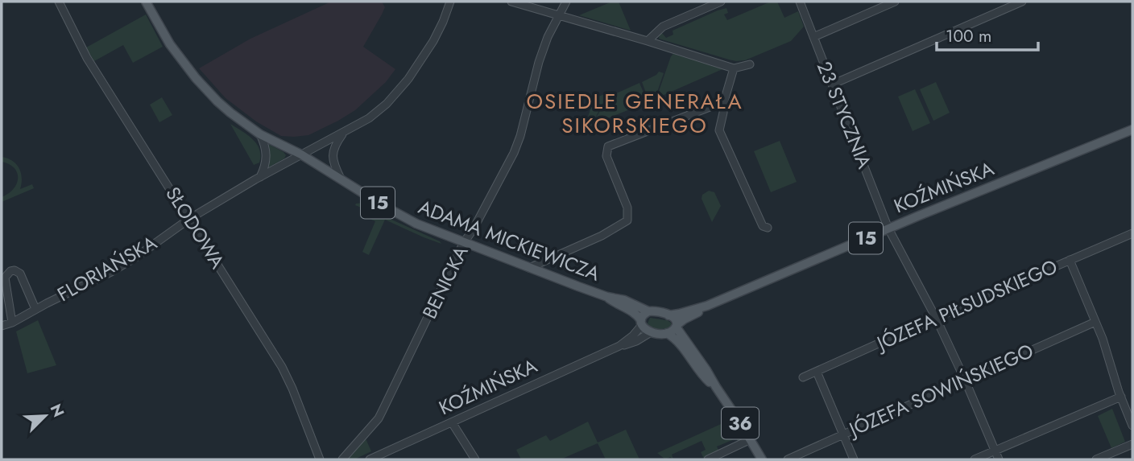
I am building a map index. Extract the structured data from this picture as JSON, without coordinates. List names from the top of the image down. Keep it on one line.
{"streets":{"main road":["KOŹMIŃSKA","15","ADAMA MICKIEWICZA","36"],"street":["23 STYCZNIA","SŁODOWA","FLORIAŃSKA","BENICKA","JÓZEFA PIŁSUDSKIEGO","JÓZEFA SOWIŃSKIEGO"]},"crossings":[["23 STYCZNIA","KOŹMIŃSKA"],["23 STYCZNIA","JÓZEFA PIŁSUDSKIEGO"],["23 STYCZNIA","JÓZEFA SOWIŃSKIEGO"],["KOŹMIŃSKA","15"],["KOŹMIŃSKA","ADAMA MICKIEWICZA"],["KOŹMIŃSKA","36"],["15","ADAMA MICKIEWICZA"],["15","36"],["SŁODOWA","FLORIAŃSKA"],["ADAMA MICKIEWICZA","FLORIAŃSKA"],["ADAMA MICKIEWICZA","BENICKA"],["ADAMA MICKIEWICZA","36"]],"districts":["OSIEDLE GENERAŁA SIKORSKIEGO"],"scale_bar":"100 m","north":"top right"}
